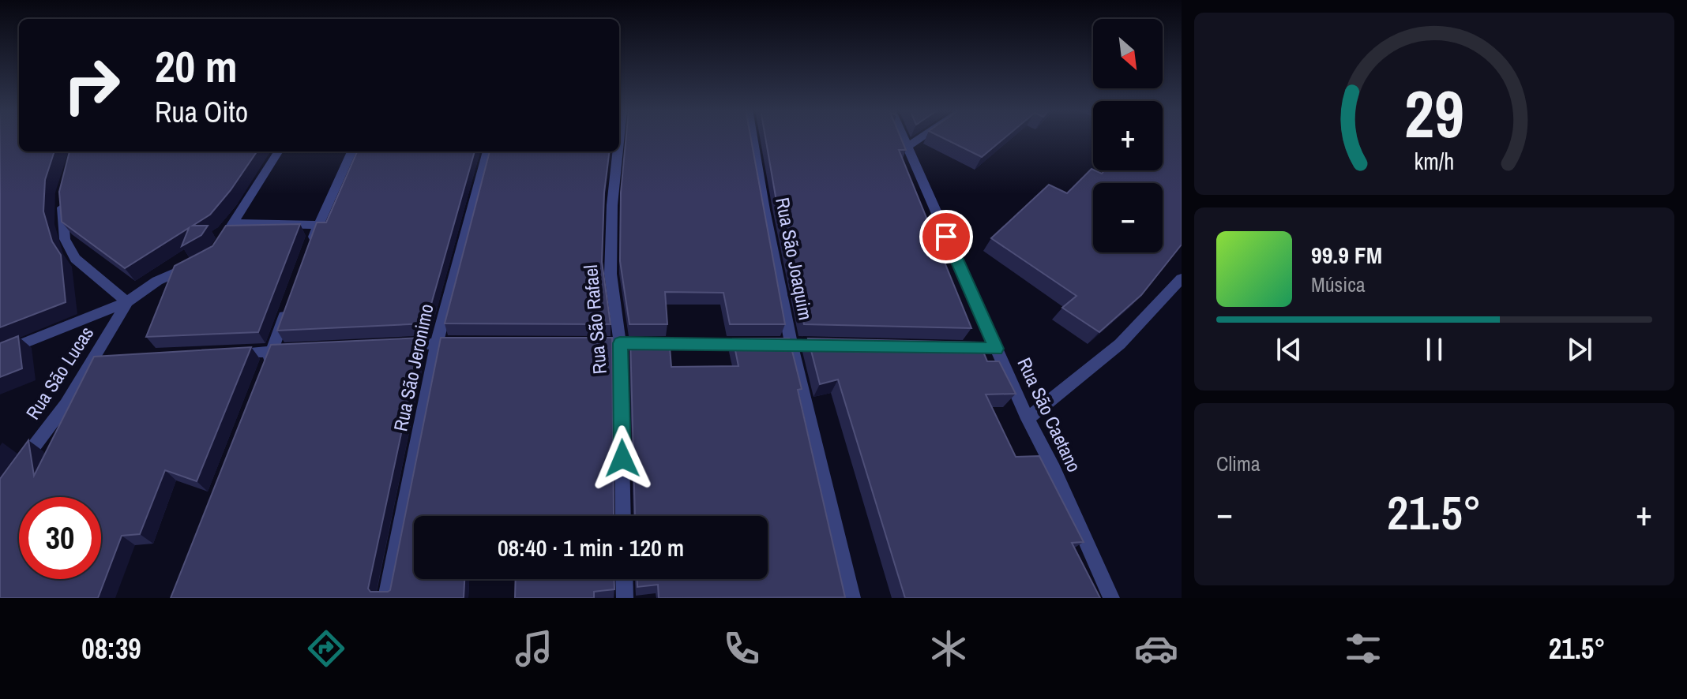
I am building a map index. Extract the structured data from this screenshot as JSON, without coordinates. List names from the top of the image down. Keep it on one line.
{"streets":{"street":["Rua São Joaquim","Rua São Rafael","Rua São Jeronimo","Rua São Lucas","Rua São Caetano"]},"north":"bottom right","page":{"map_buttons":["+","−"],"turn":["20 m","Rua Oito"],"song":["99.9 FM","Música"],"tile":"Clima","heat":["−","21.5°","+"],"limit":"30","trip":"08:40 · 1 min · 120 m","tabs":["08:39","21.5°"],"gauge":["29","km/h"]}}
